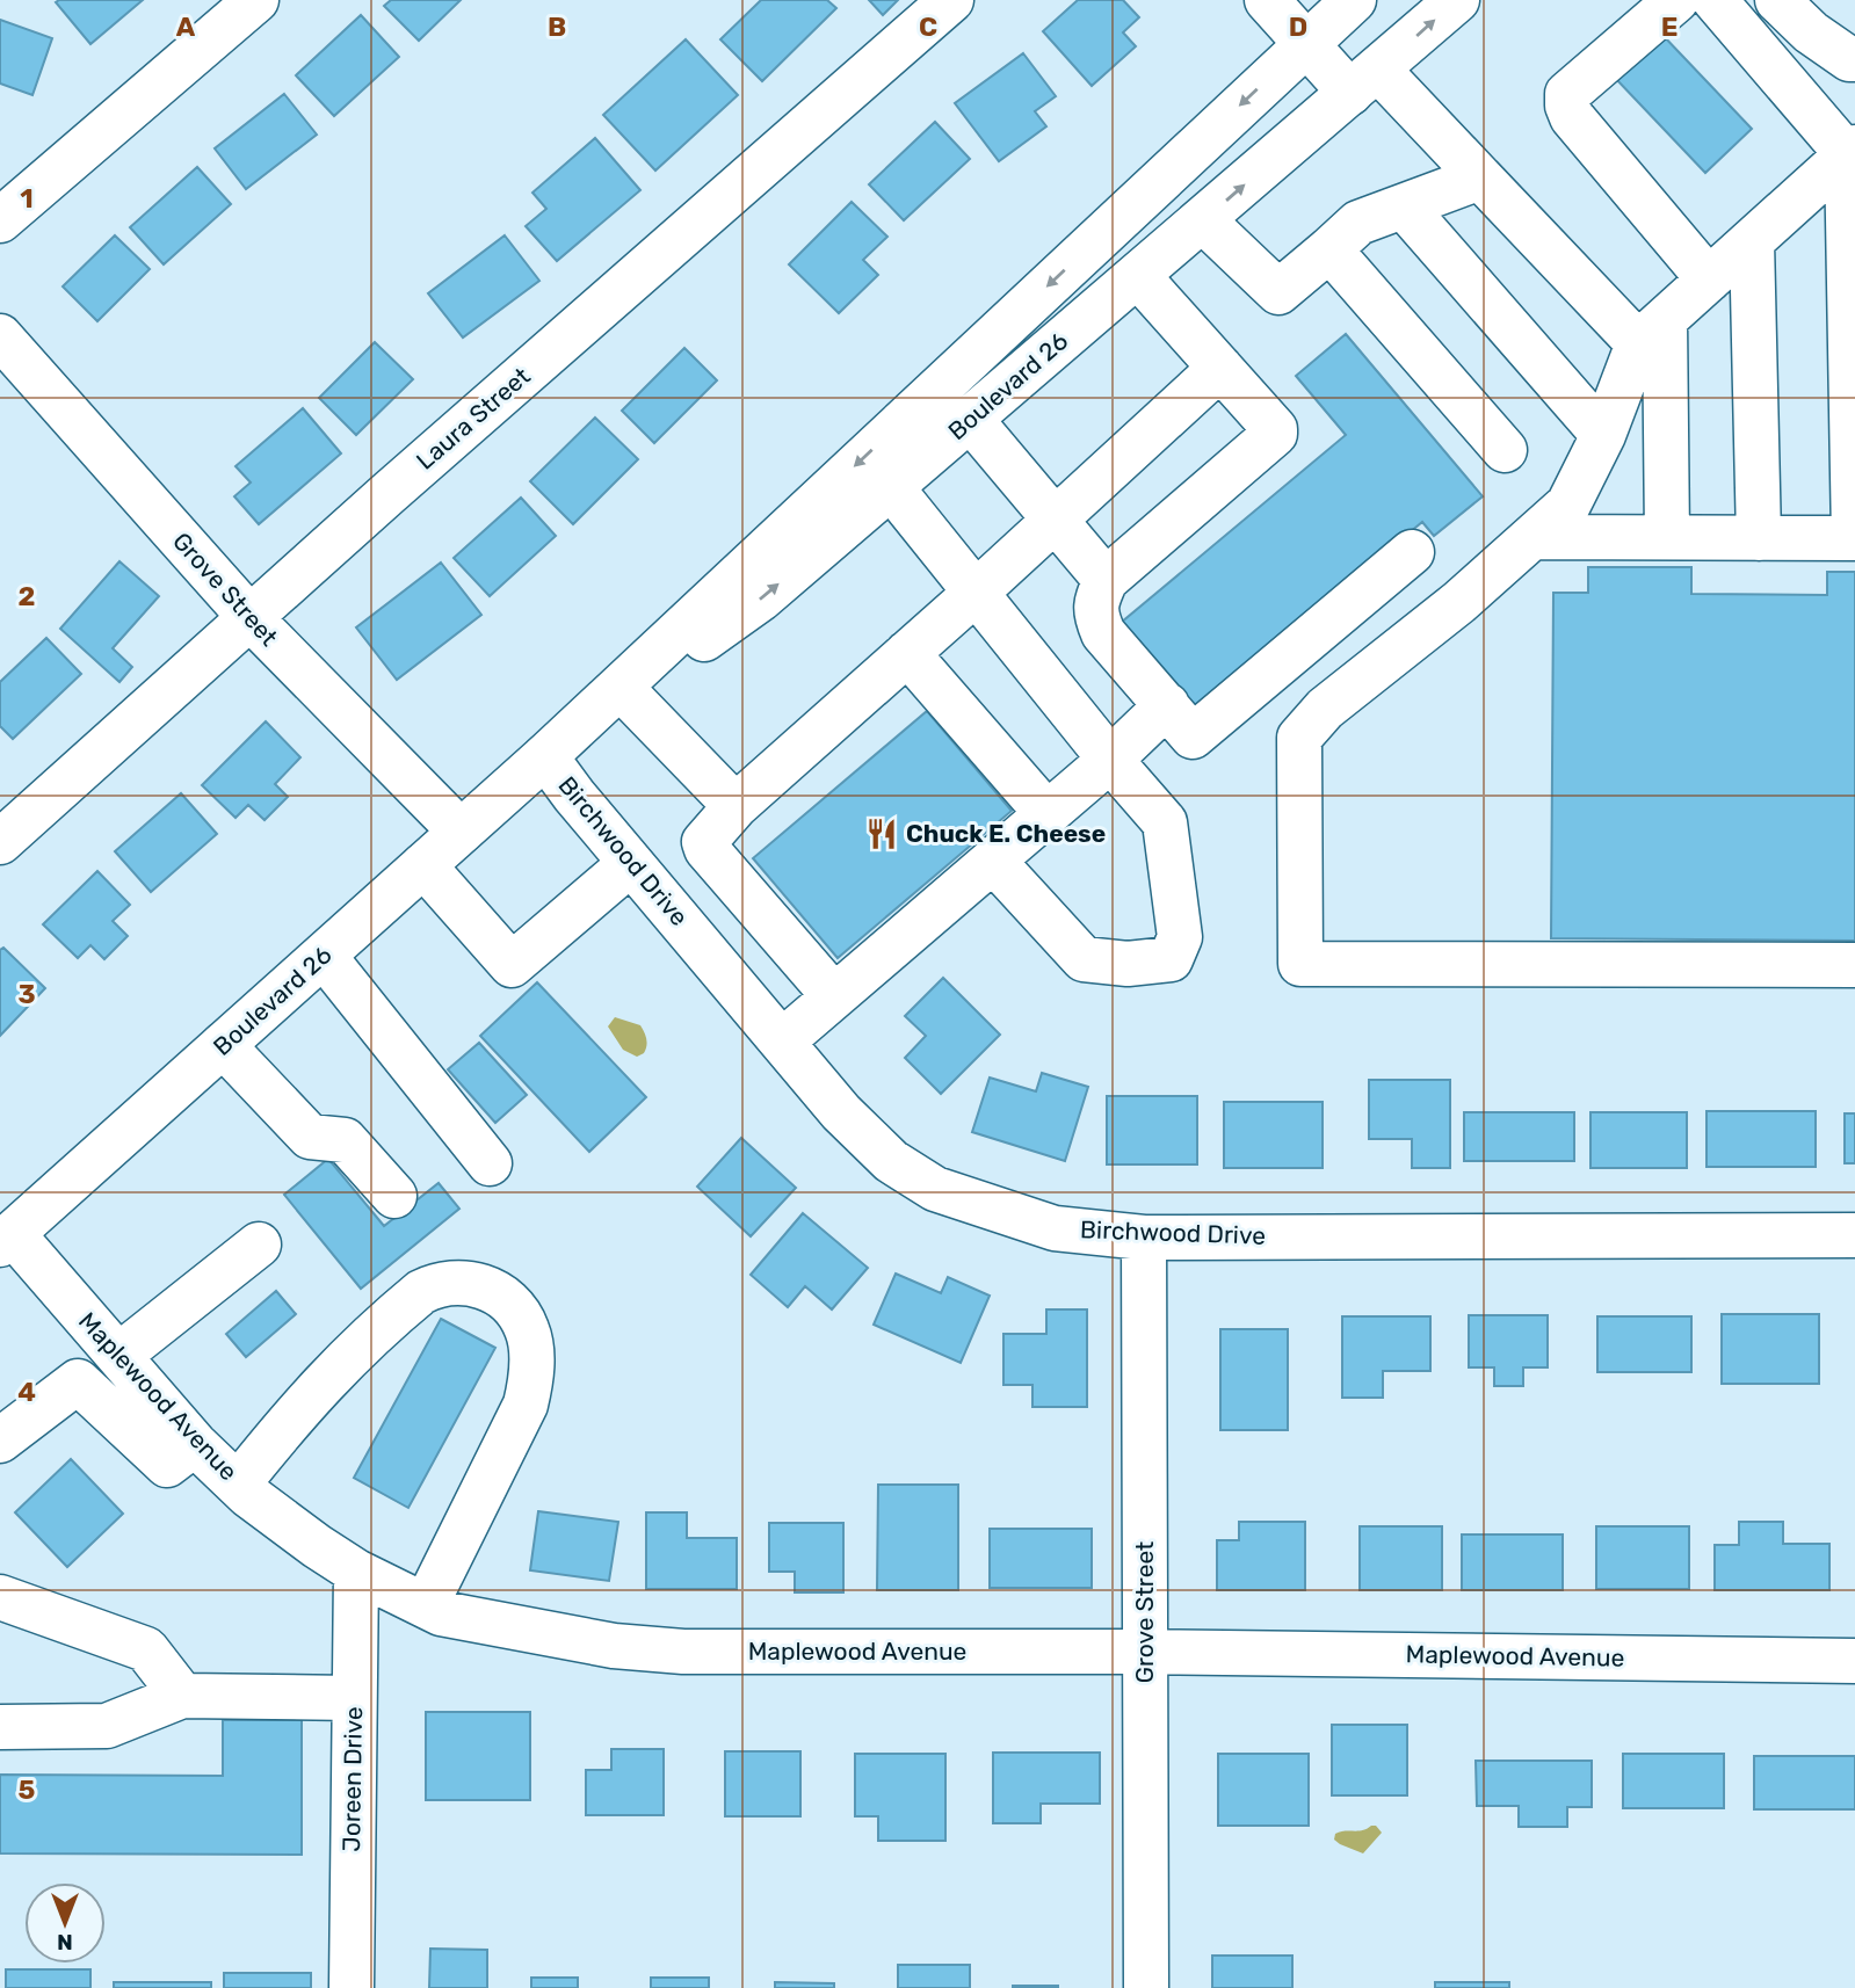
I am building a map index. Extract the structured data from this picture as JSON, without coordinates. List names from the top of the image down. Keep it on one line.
{"streets":{"street":["Boulevard 26","Laura Street","Grove Street","Birchwood Drive","Maplewood Avenue","Joreen Drive"]},"crossings":[["Boulevard 26","Grove Street"],["Boulevard 26","Birchwood Drive"],["Boulevard 26","Maplewood Avenue"],["Laura Street","Grove Street"],["Grove Street","Birchwood Drive"],["Grove Street","Maplewood Avenue"],["Maplewood Avenue","Joreen Drive"]],"places":{"restaurant":["Chuck E. Cheese"]},"north":"bottom","grid":{"columns":["A","B","C","D","E"],"rows":["1","2","3","4","5"]}}
